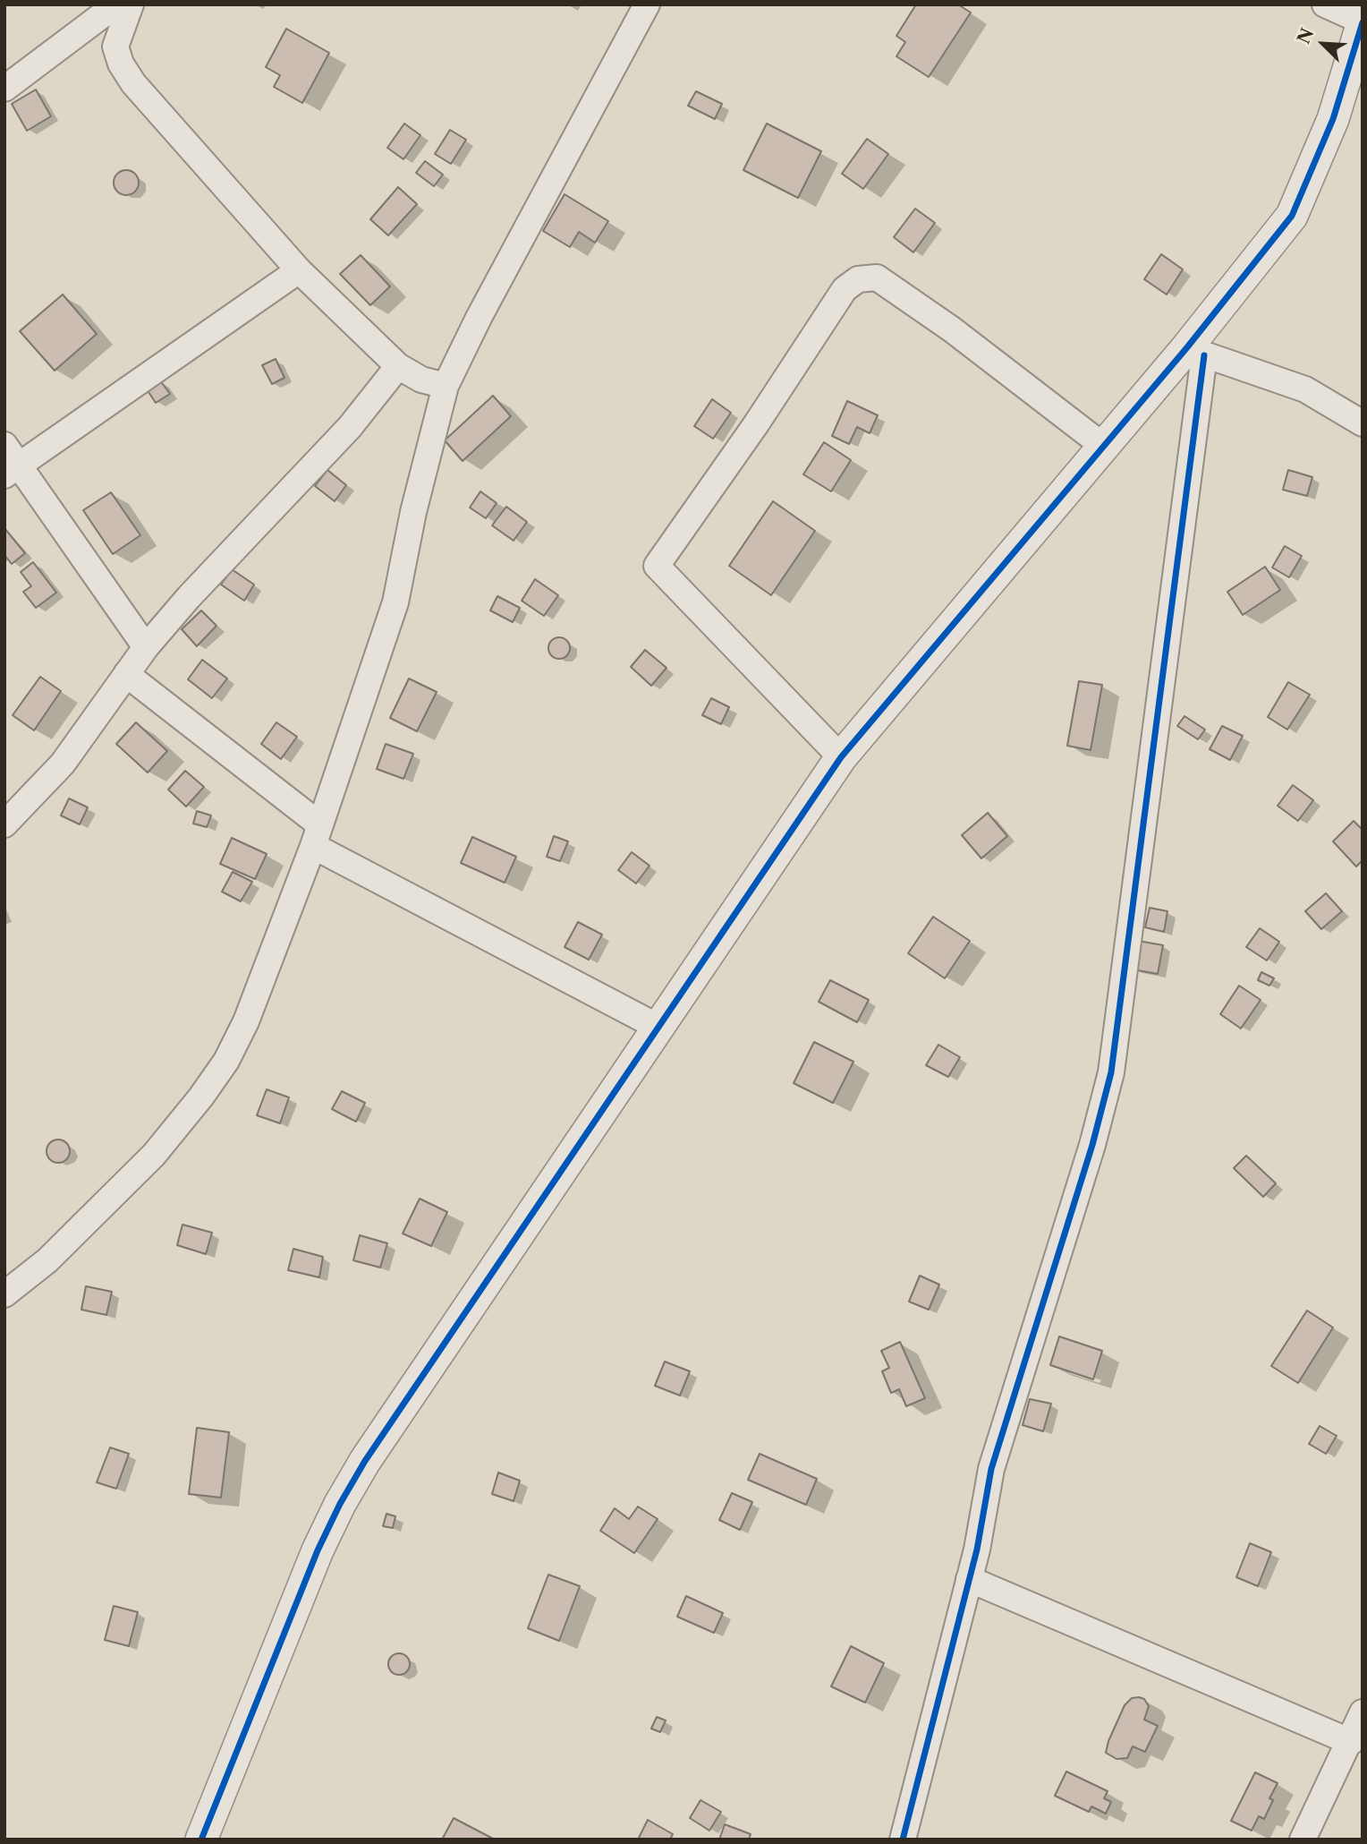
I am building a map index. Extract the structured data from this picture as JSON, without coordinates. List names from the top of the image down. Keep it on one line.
{"north":"top left"}
